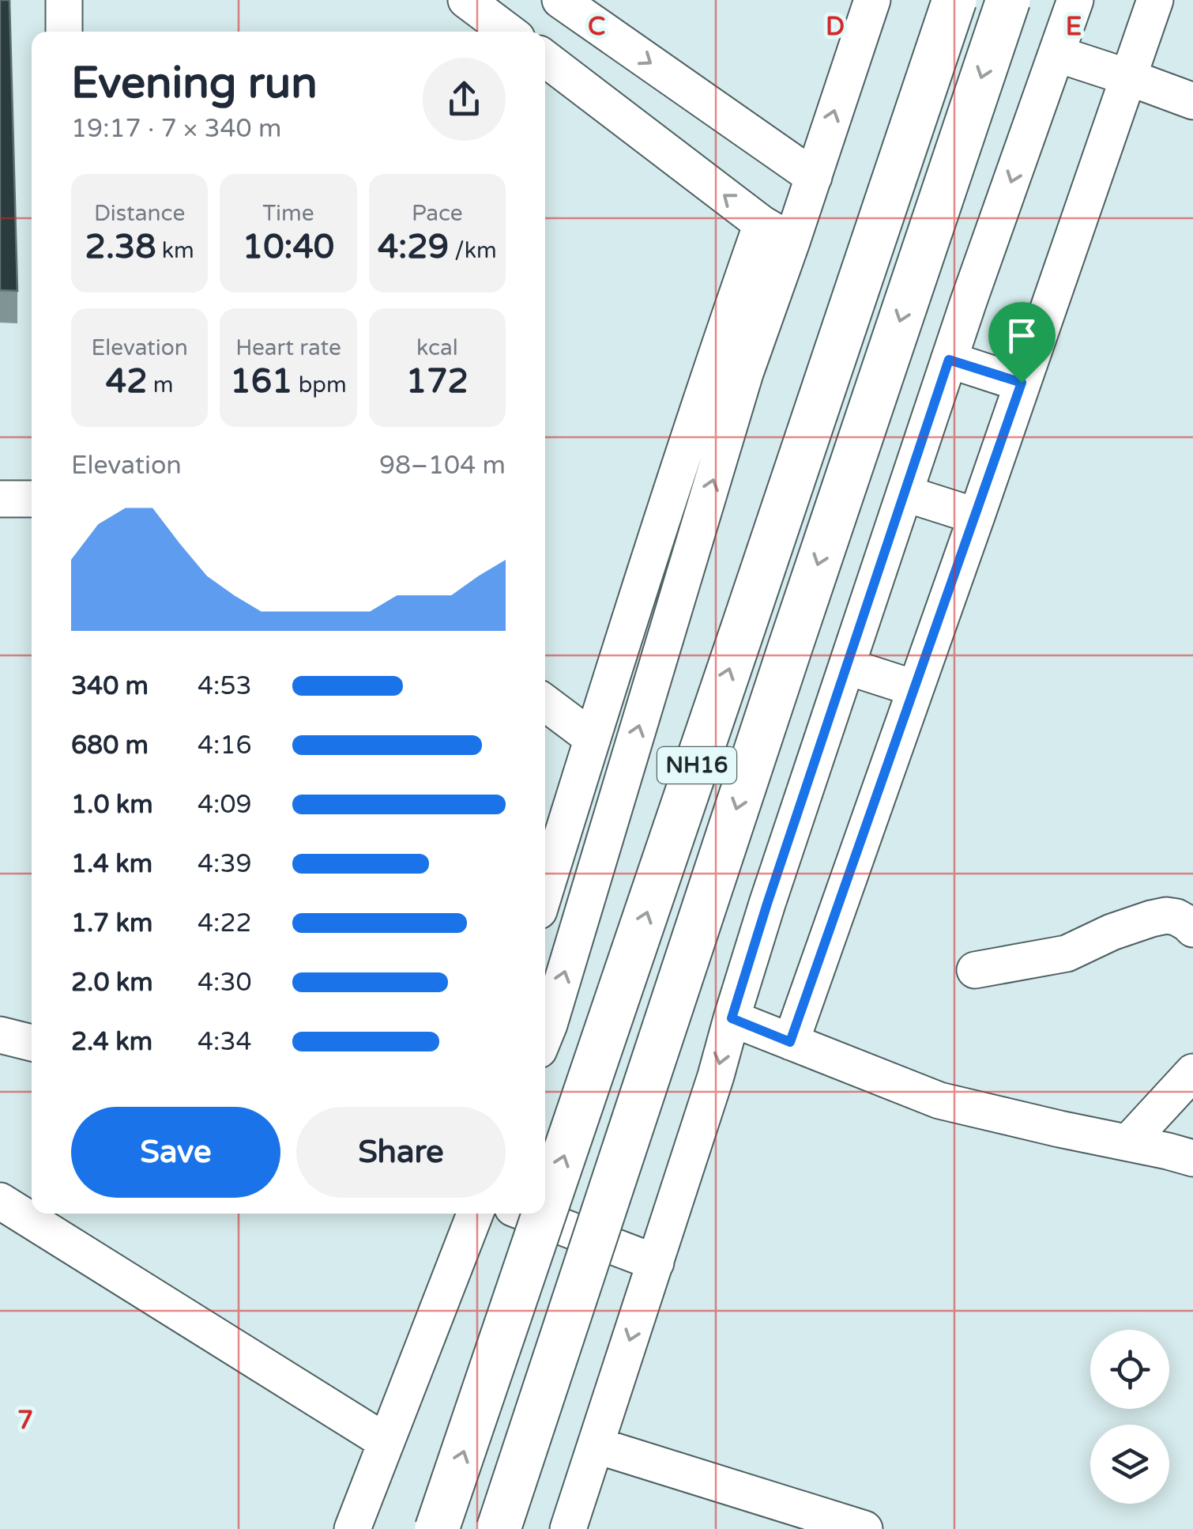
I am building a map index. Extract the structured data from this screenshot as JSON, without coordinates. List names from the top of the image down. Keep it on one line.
{"streets":{"highway":["NH16"]},"page":{"heading":["Evening run","19:17 · 7 × 340 m"],"stats":[["Distance","2.38 km"],["Time","10:40"],["Pace","4:29 /km"],["Elevation","42 m"],["Heart rate","161 bpm"],["kcal","172"]],"chart":["Elevation","98–104 m"],"list":[{"name":"340 m","note":"4:53"},{"name":"680 m","note":"4:16"},{"name":"1.0 km","note":"4:09"},{"name":"1.4 km","note":"4:39"},{"name":"1.7 km","note":"4:22"},{"name":"2.0 km","note":"4:30"},{"name":"2.4 km","note":"4:34"}],"buttons":["Save","Share"]},"grid":{"columns":["C","D","E"],"rows":["7"]}}
